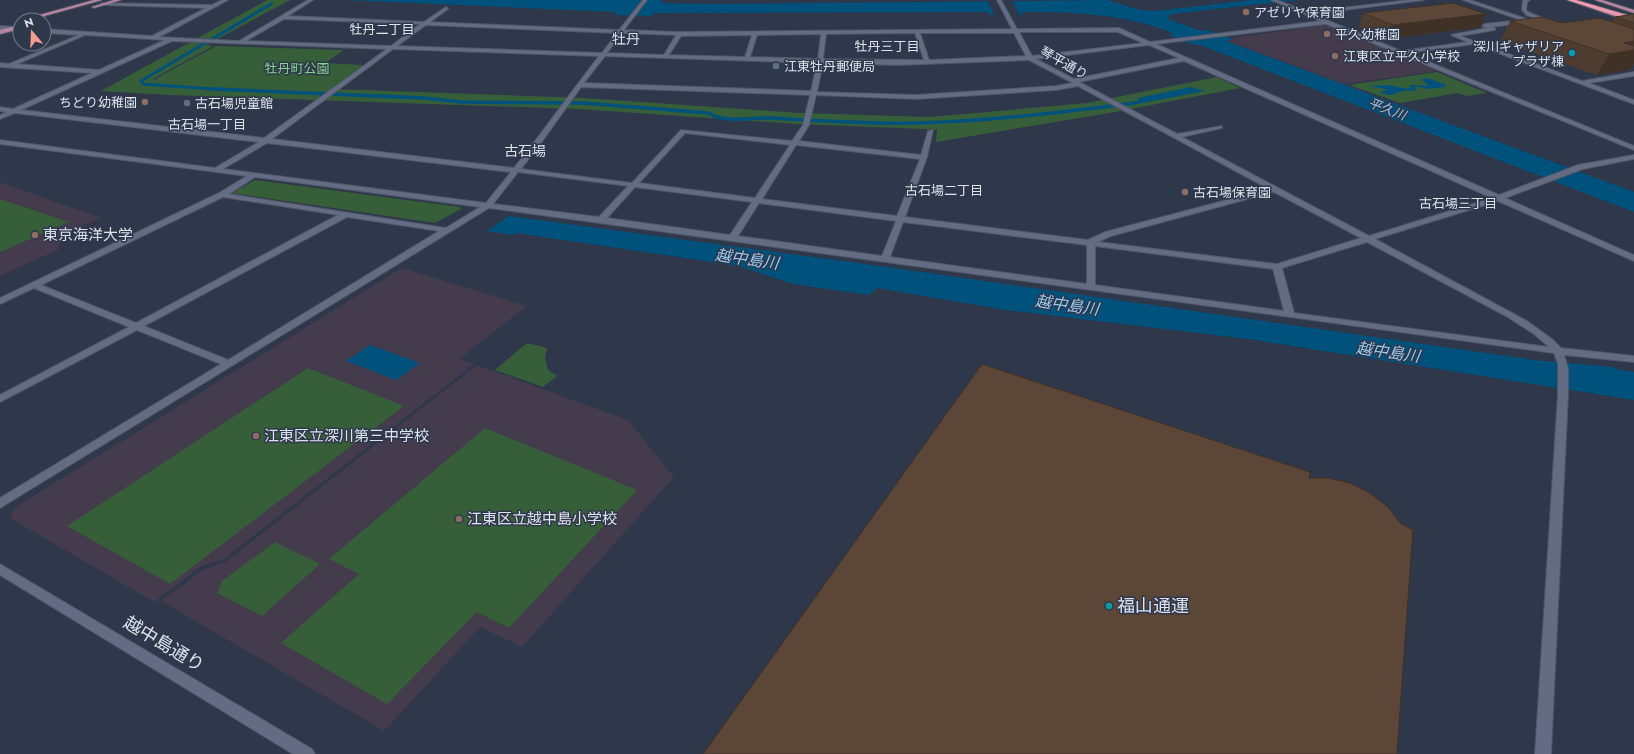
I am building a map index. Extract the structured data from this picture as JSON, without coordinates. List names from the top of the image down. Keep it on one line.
{"streets":{"street":["琴平通り","越中島通り"]},"districts":["牡丹二丁目","牡丹","牡丹三丁目","古石場一丁目","古石場","古石場二丁目","古石場三丁目"],"water":["平久川","越中島川"],"parks":["牡丹町公園"],"places":["アゼリヤ保育園","平久幼稚園","深川ギャザリア プラザ棟","江東区立平久小学校","江東牡丹郵便局","ちどり幼稚園","古石場児童館","古石場保育園","東京海洋大学","江東区立深川第三中学校","江東区立越中島小学校","福山通運"],"north":"top"}
